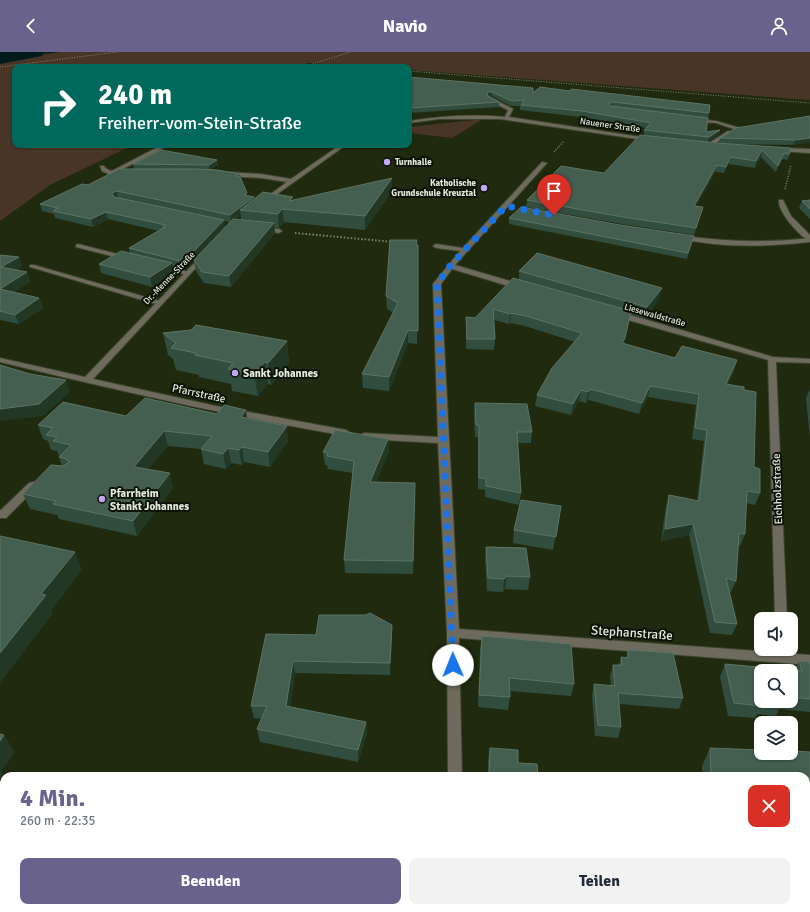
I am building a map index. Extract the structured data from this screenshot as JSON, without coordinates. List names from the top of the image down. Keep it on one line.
{"streets":{"street":["Nauener Straße","Dr.-Menne-Straße","Liesewaldstraße","Pfarrstraße","Eichholzstraße","Stephanstraße"]},"crossings":[["Dr.-Menne-Straße","Pfarrstraße"],["Liesewaldstraße","Eichholzstraße"]],"places":["Turnhalle","Katholische Grundschule Kreuztal","Sankt Johannes","Pfarrheim Stankt Johannes"],"page":{"header":"Navio","turn":["240 m","Freiherr-vom-Stein-Straße"],"heading":["4 Min.","260 m · 22:35"],"buttons":["Beenden","Teilen"]}}
